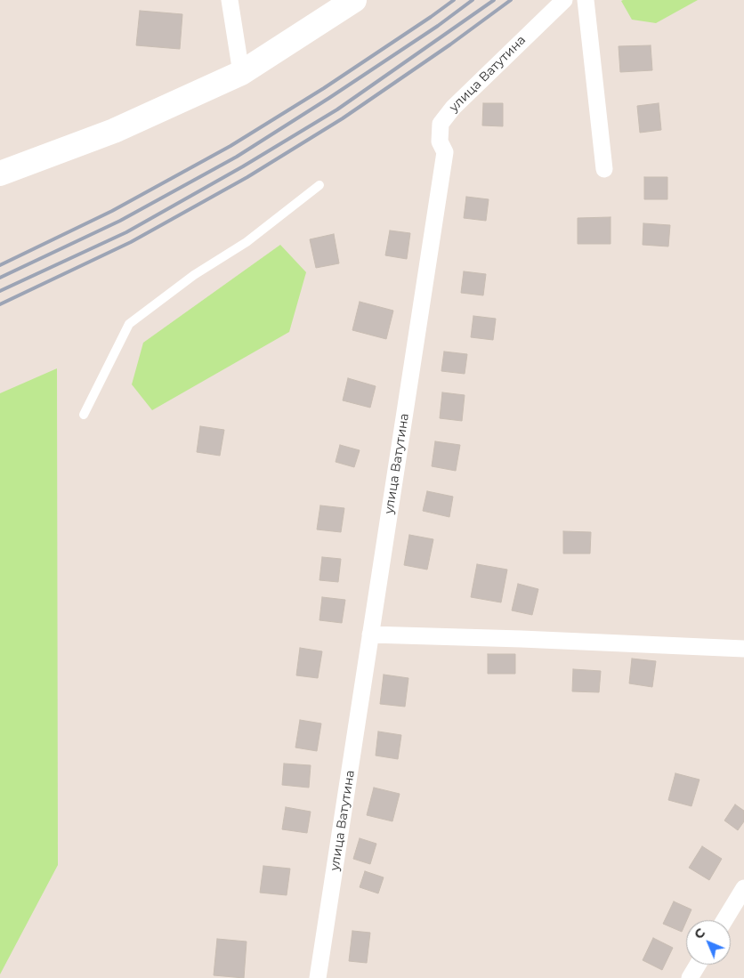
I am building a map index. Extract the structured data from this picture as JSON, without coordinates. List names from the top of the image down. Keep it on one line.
{"streets":{"street":["улица Ватутина"]},"north":"top left"}
